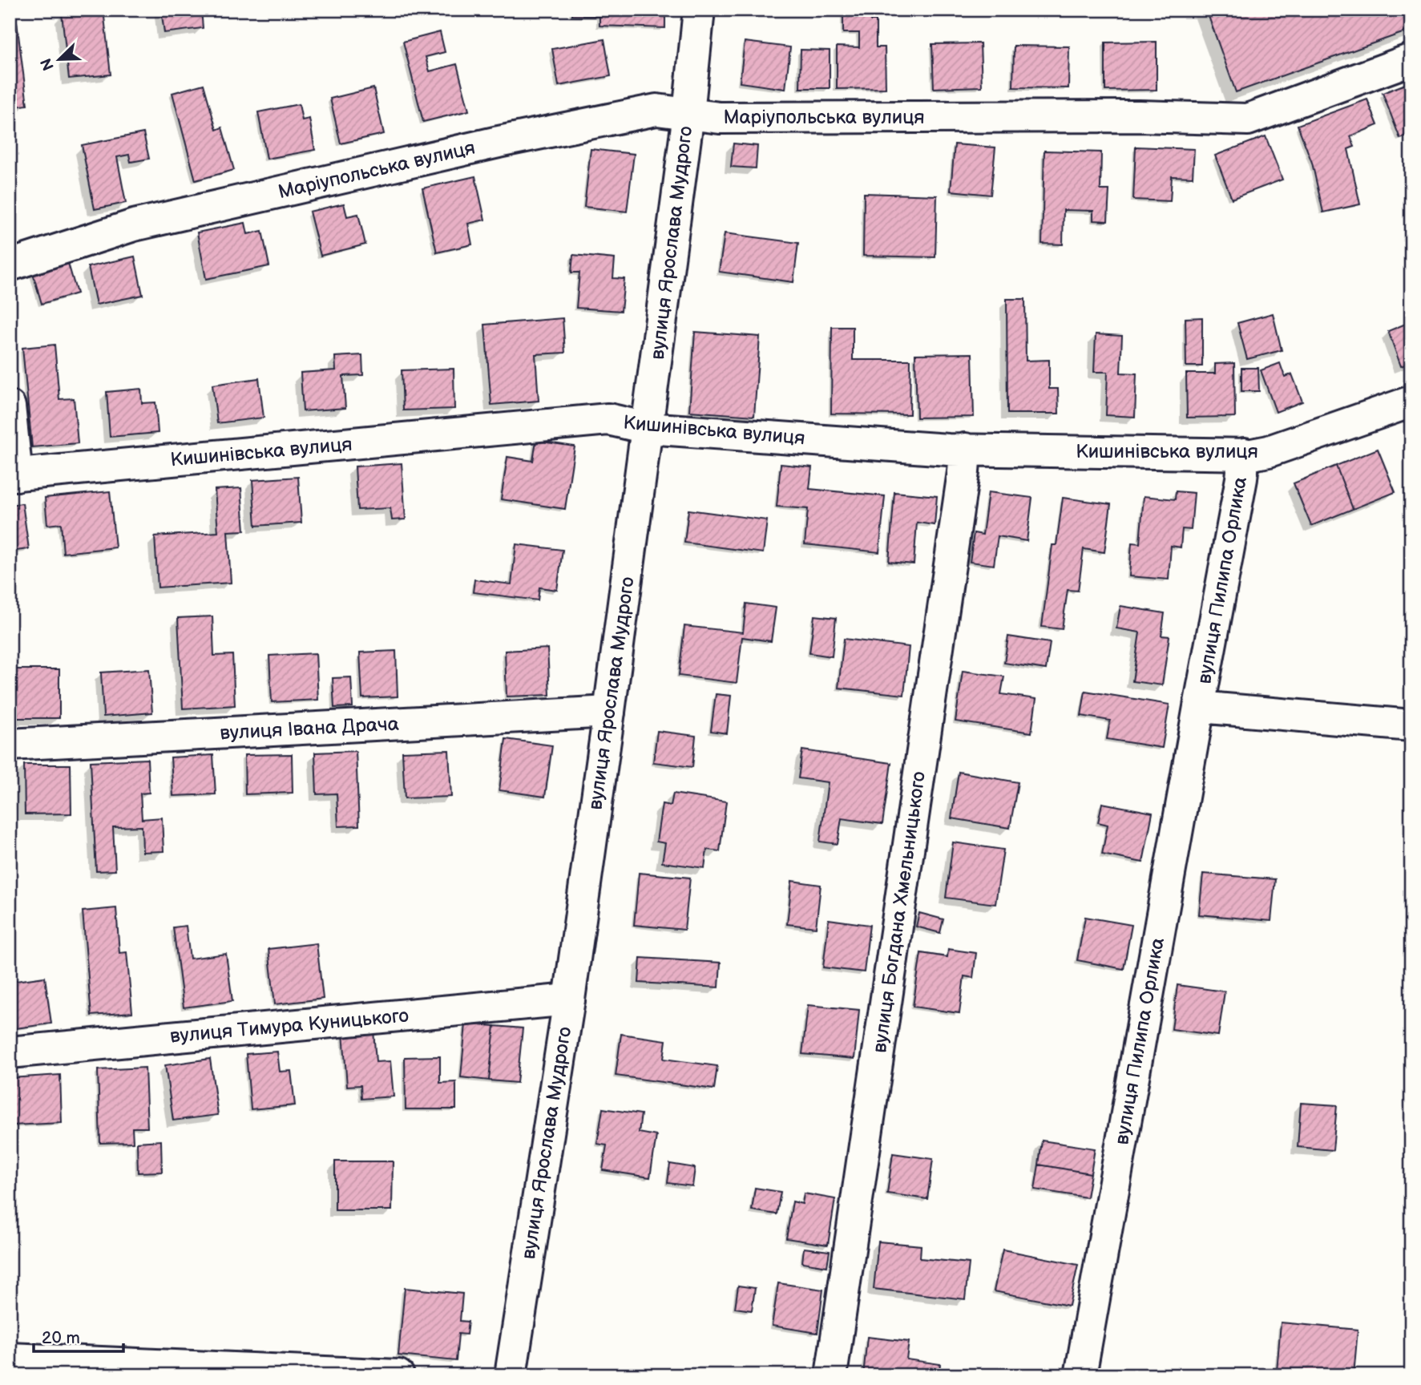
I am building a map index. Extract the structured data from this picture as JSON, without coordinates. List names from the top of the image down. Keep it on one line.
{"streets":{"street":["Маріупольська вулиця","вулиця Ярослава Мудрого","Кишинівська вулиця","вулиця Пилипа Орлика","вулиця Івана Драча","вулиця Богдана Хмельницького","вулиця Тимура Куницького"]},"crossings":[["Маріупольська вулиця","вулиця Ярослава Мудрого"],["вулиця Ярослава Мудрого","Кишинівська вулиця"],["вулиця Ярослава Мудрого","вулиця Івана Драча"],["вулиця Ярослава Мудрого","вулиця Тимура Куницького"],["Кишинівська вулиця","вулиця Пилипа Орлика"],["Кишинівська вулиця","вулиця Богдана Хмельницького"]],"scale_bar":"20 m","north":"bottom left"}
